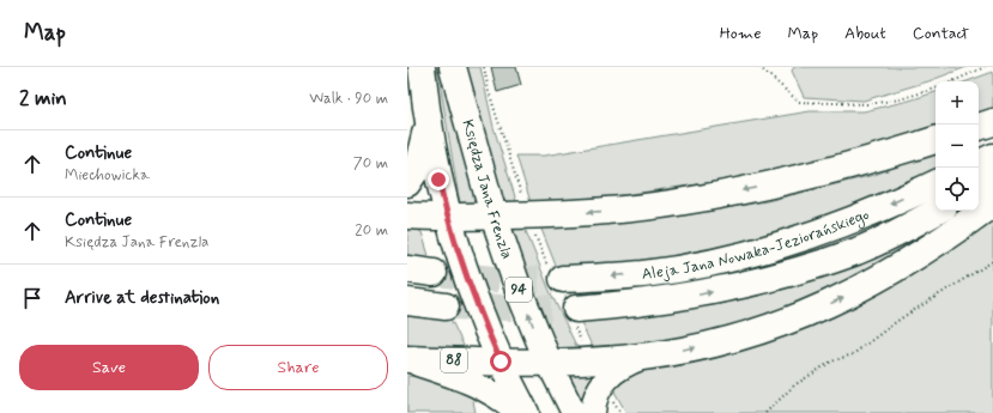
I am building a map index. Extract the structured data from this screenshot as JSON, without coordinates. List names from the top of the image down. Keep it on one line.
{"streets":{"main road":["Księdza Jana Frenzla","Aleja Jana Nowaka-Jeziorańskiego","94","88"]},"crossings":[["Księdza Jana Frenzla","94"],["Księdza Jana Frenzla","88"],["94","88"]],"page":{"header":"Map","nav":["Home","Map","About","Contact"],"heading":["2 min","Walk · 90 m"],"map_buttons":["+","−"],"list":[["Continue","Miechowicka","70 m"],["Continue","Księdza Jana Frenzla","20 m"],"Arrive at destination"],"buttons":["Save","Share"]}}
